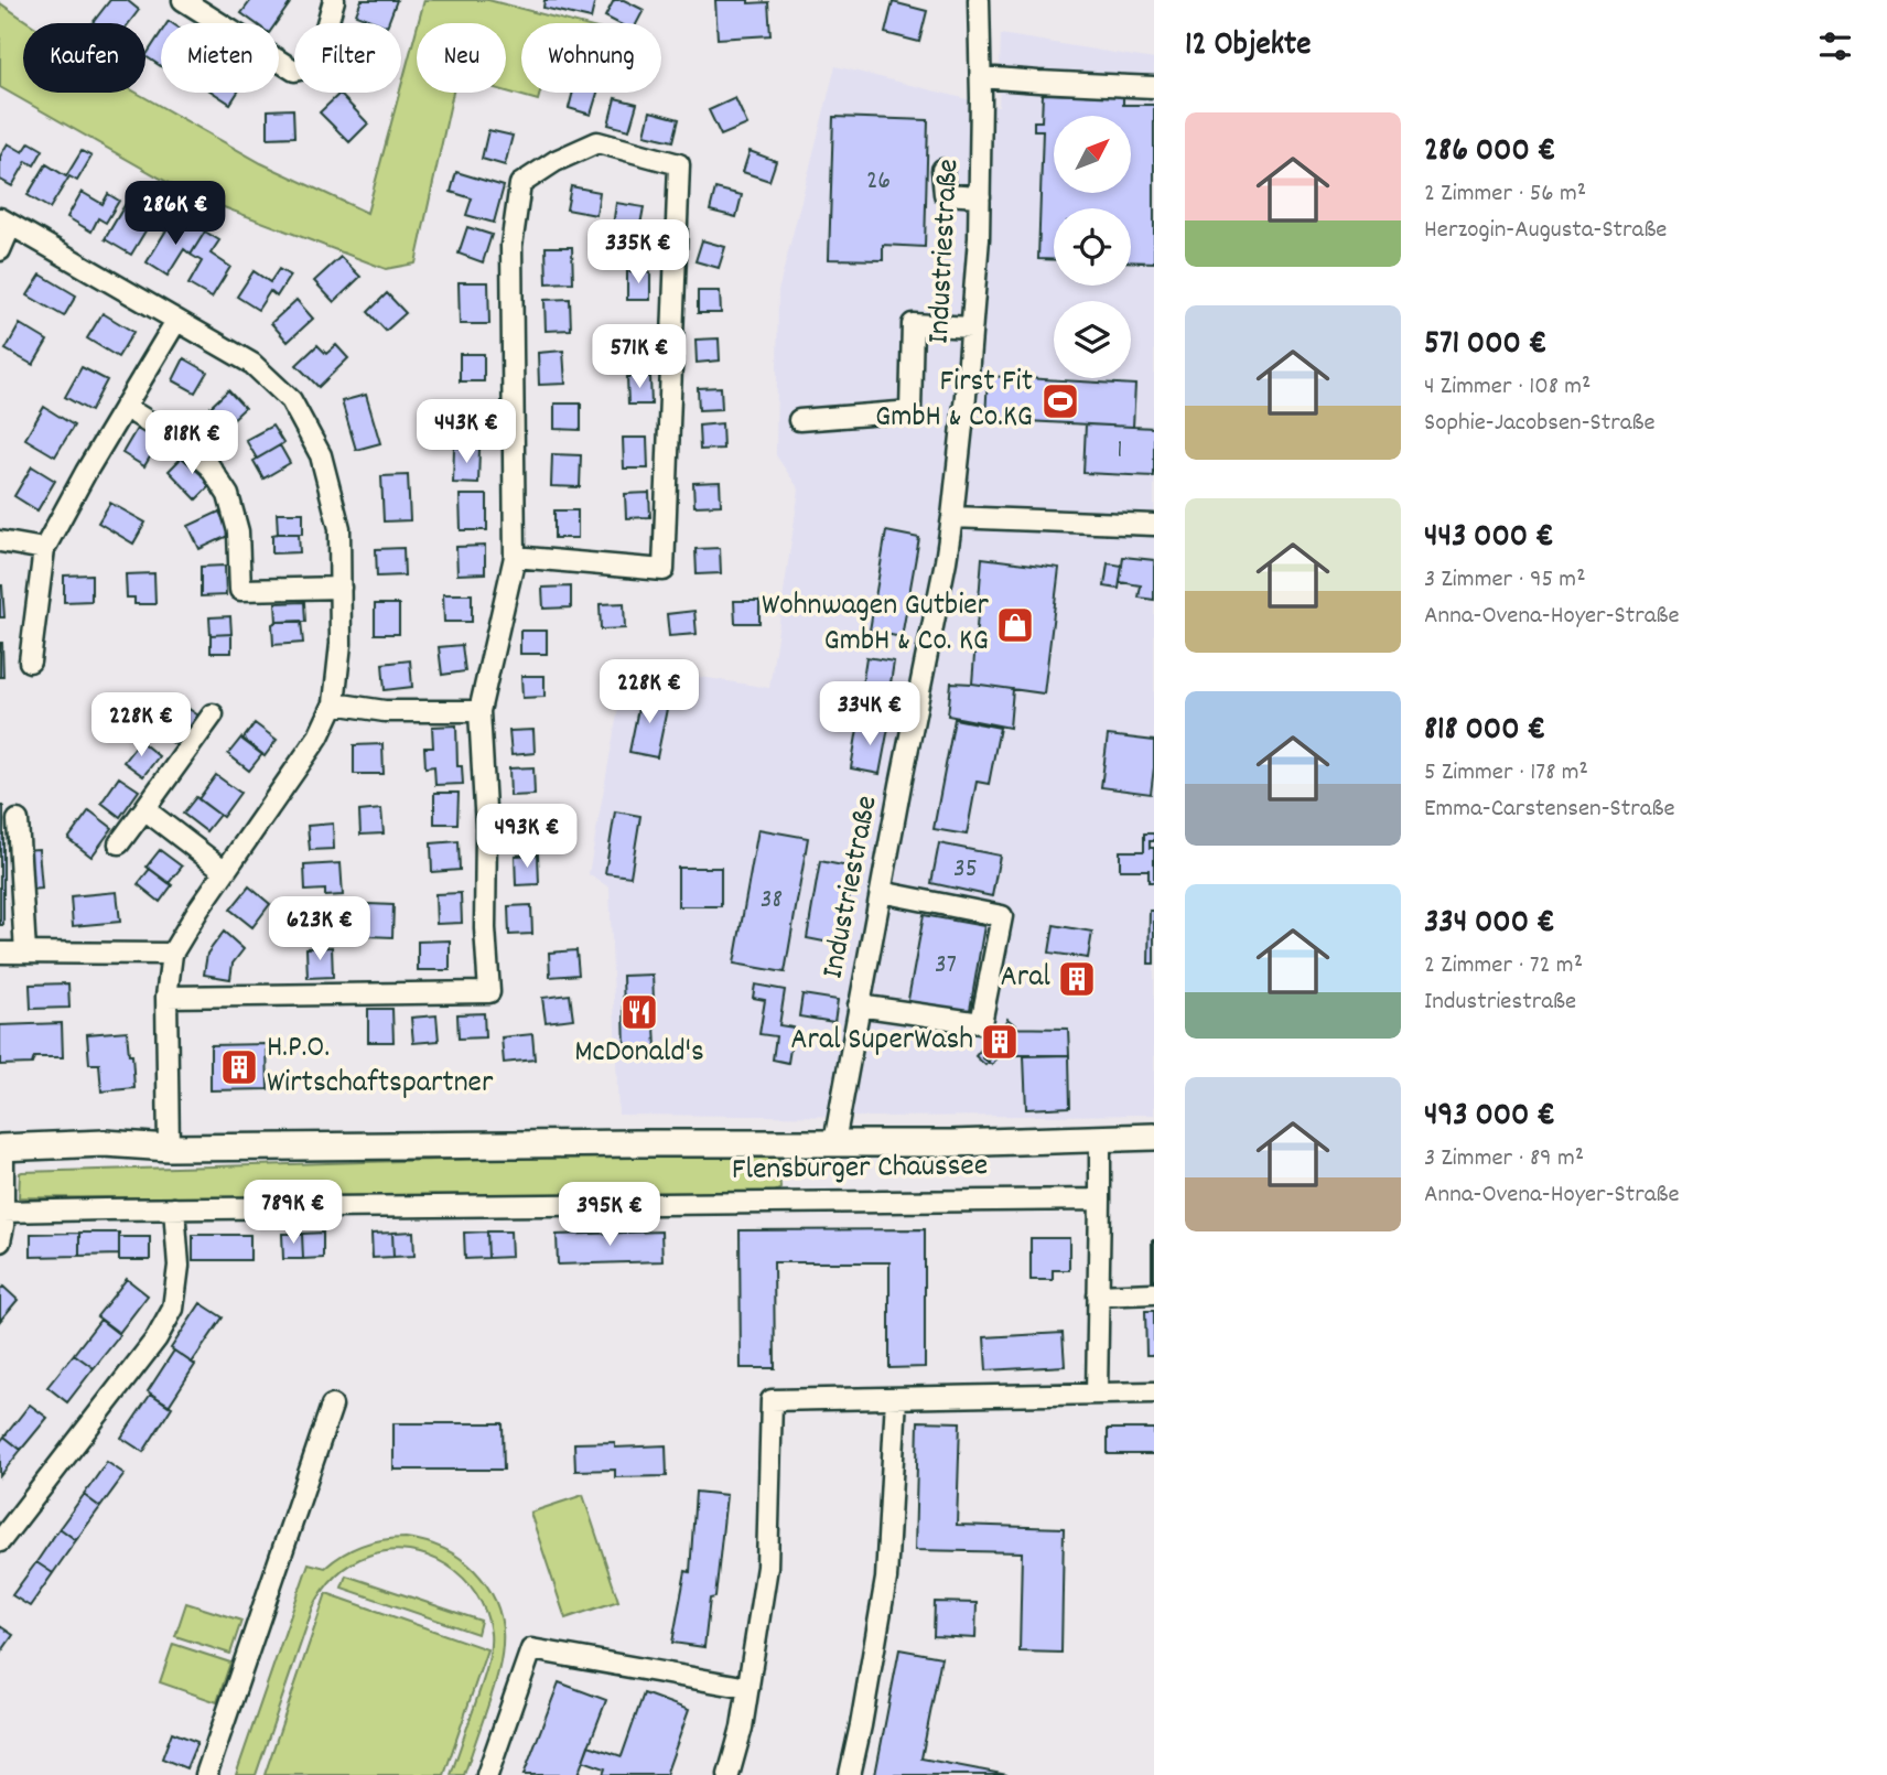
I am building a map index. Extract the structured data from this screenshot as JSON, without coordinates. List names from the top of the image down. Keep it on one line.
{"streets":{"main road":["Flensburger Chaussee"],"street":["Industriestraße"]},"crossings":[["Industriestraße","Flensburger Chaussee"]],"places":{"sports":["First Fit GmbH & Co.KG"],"shop":["Wohnwagen Gutbier GmbH & Co. KG"],"building":["Aral","Aral SuperWash","H.P.O. Wirtschaftspartner"],"restaurant":["McDonald's"]},"house_numbers":["26","1","35","38","37"],"north":"top right","page":{"heading":"12 Objekte","chip":["Kaufen","Mieten","Filter","Neu","Wohnung"],"list":[{"name":"286 000 €","note":"2 Zimmer · 56 m² · Herzogin-Augusta-Straße"},{"name":"571 000 €","note":"4 Zimmer · 108 m² · Sophie-Jacobsen-Straße"},{"name":"443 000 €","note":"3 Zimmer · 95 m² · Anna-Ovena-Hoyer-Straße"},{"name":"818 000 €","note":"5 Zimmer · 178 m² · Emma-Carstensen-Straße"},{"name":"334 000 €","note":"2 Zimmer · 72 m² · Industriestraße"},{"name":"493 000 €","note":"3 Zimmer · 89 m² · Anna-Ovena-Hoyer-Straße"}],"price":["286K €","335K €","571K €","443K €","818K €","228K €","334K €","228K €","493K €","623K €","789K €","395K €"]}}
